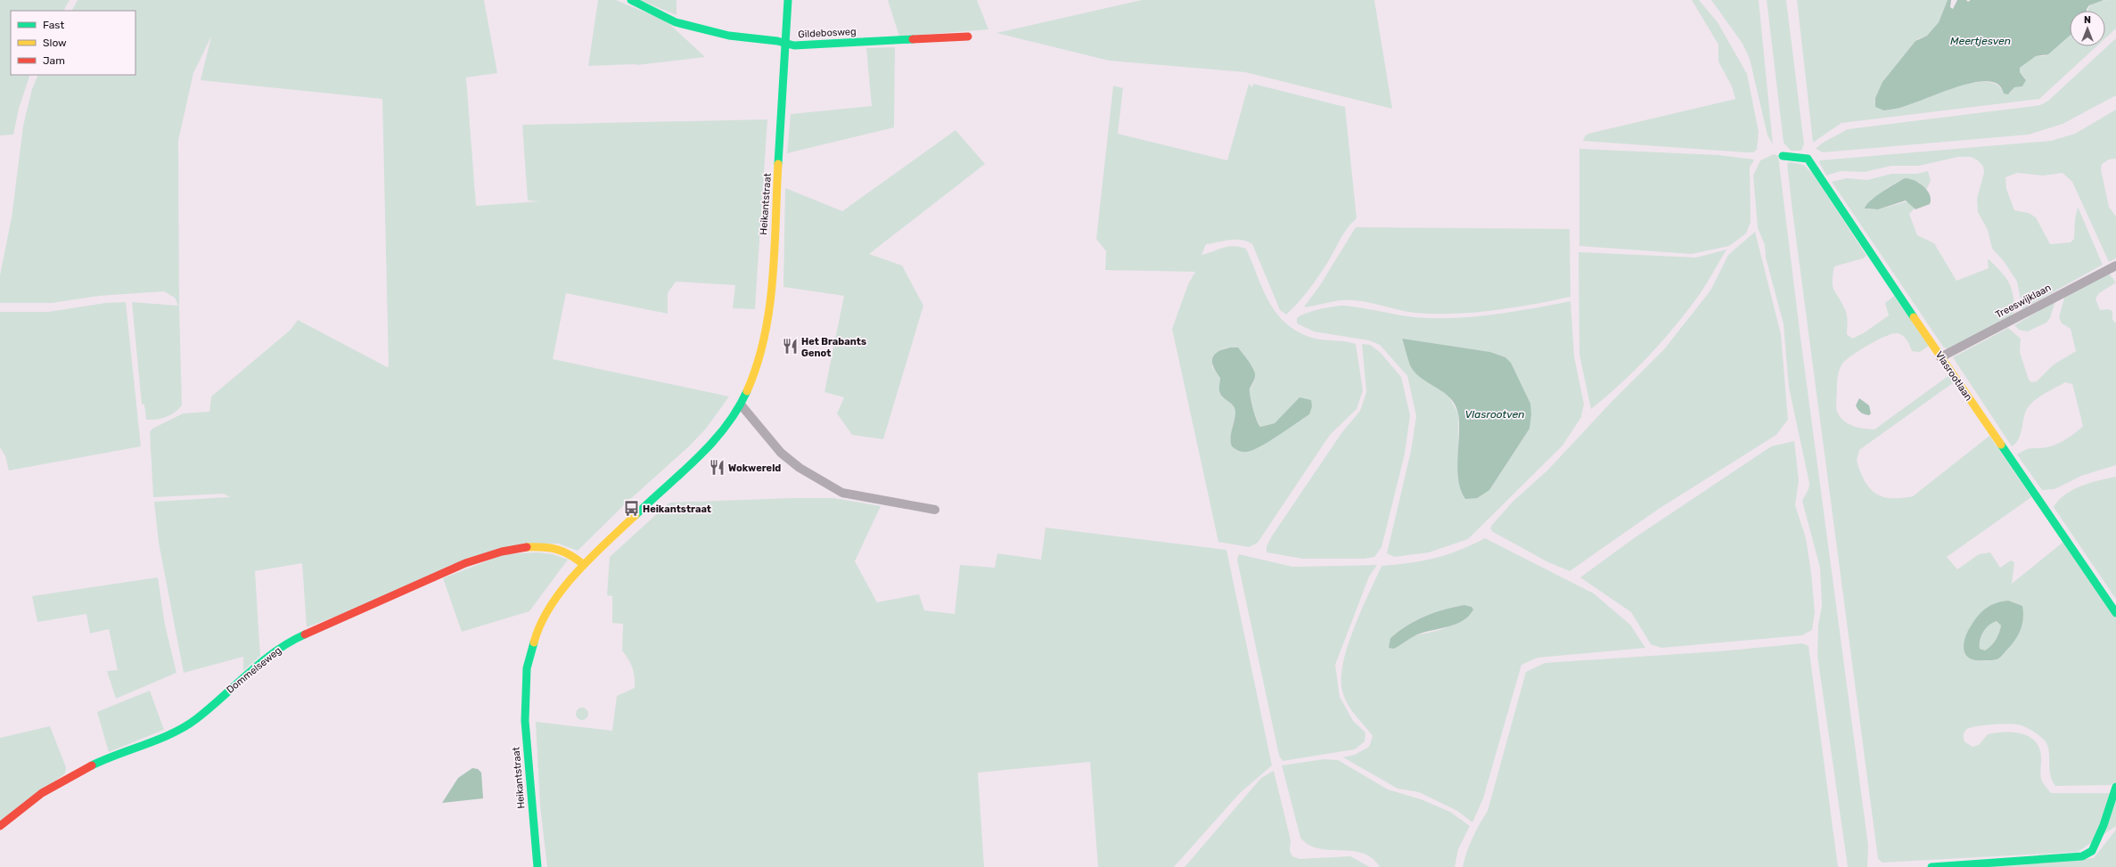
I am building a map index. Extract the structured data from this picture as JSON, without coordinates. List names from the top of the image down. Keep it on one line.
{"streets":{"street":["Gildebosweg","Heikantstraat","Treeswijklaan","Vlasrootlaan","Dommelseweg"]},"crossings":[["Gildebosweg","Heikantstraat"],["Heikantstraat","Dommelseweg"],["Treeswijklaan","Vlasrootlaan"]],"water":["Meertjesven","Vlasrootven"],"places":{"restaurant":["Het Brabants Genot","Wokwereld"],"bus stop":["Heikantstraat"]},"legend":["Fast","Slow","Jam"],"north":"top"}
